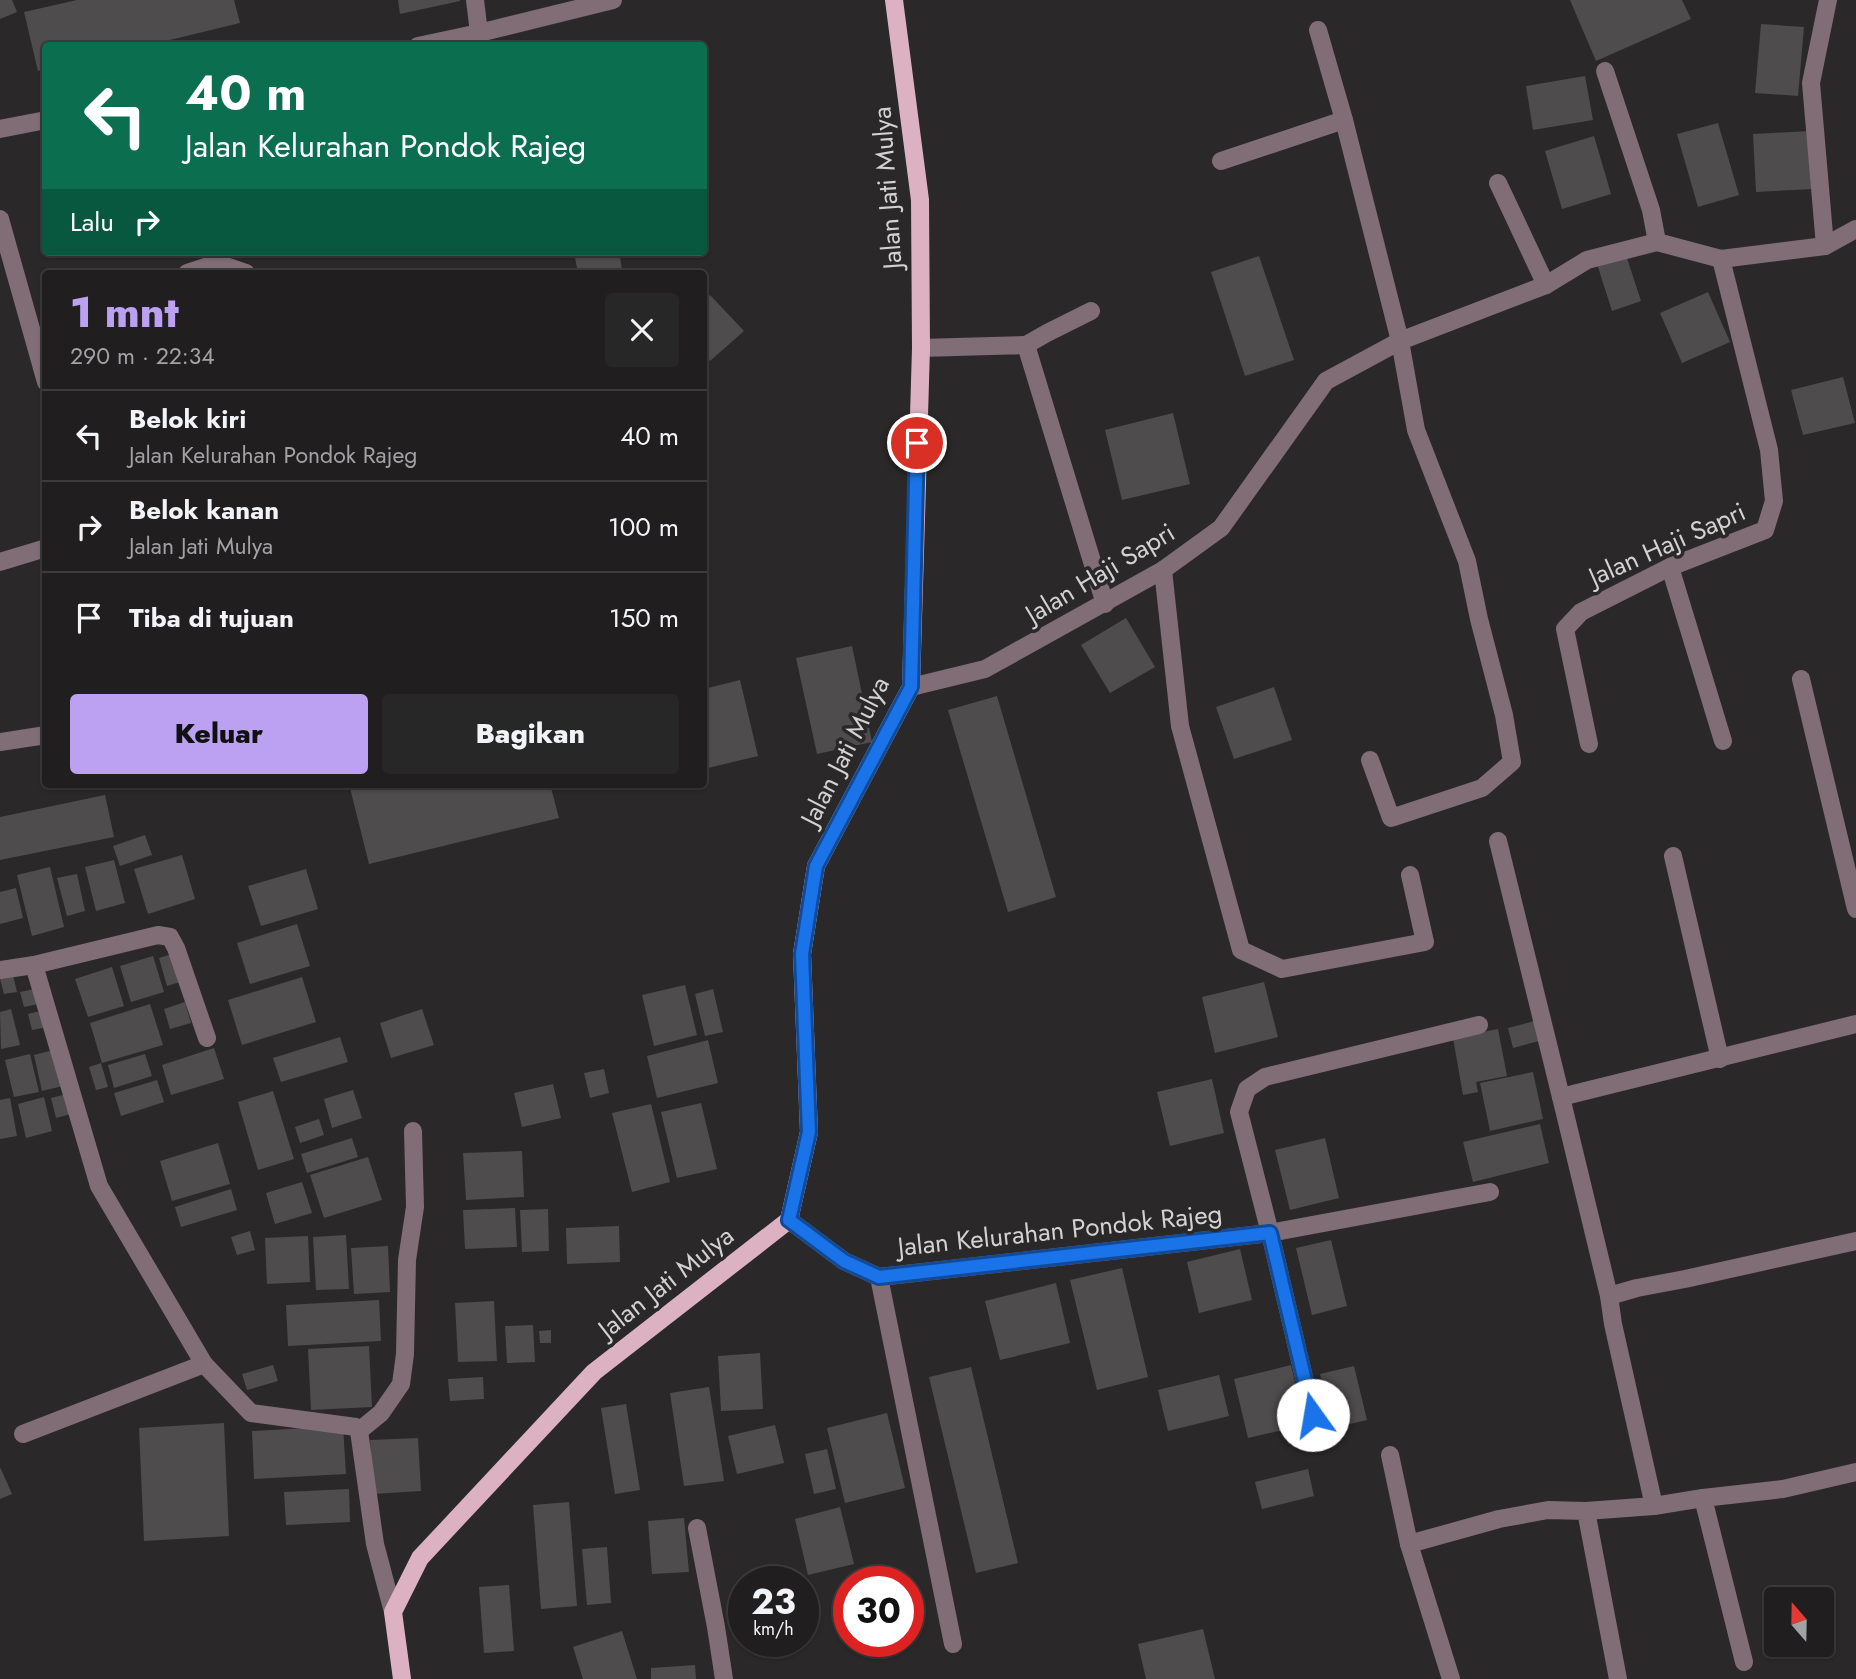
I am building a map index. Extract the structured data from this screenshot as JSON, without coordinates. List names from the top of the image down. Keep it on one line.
{"streets":{"main road":["Jalan Jati Mulya"],"street":["Jalan Haji Sapri","Jalan Kelurahan Pondok Rajeg"]},"crossings":[["Jalan Jati Mulya","Jalan Haji Sapri"],["Jalan Jati Mulya","Jalan Kelurahan Pondok Rajeg"]],"north":"top","page":{"turn":["40 m","Jalan Kelurahan Pondok Rajeg"],"then":"Lalu","heading":["1 mnt","290 m · 22:34"],"list":[{"name":"Belok kiri","note":"Jalan Kelurahan Pondok Rajeg","value":"40 m"},{"name":"Belok kanan","note":"Jalan Jati Mulya","value":"100 m"},{"name":"Tiba di tujuan","value":"150 m"}],"buttons":["Keluar","Bagikan"],"speed":"23 km/h","limit":"30"}}
